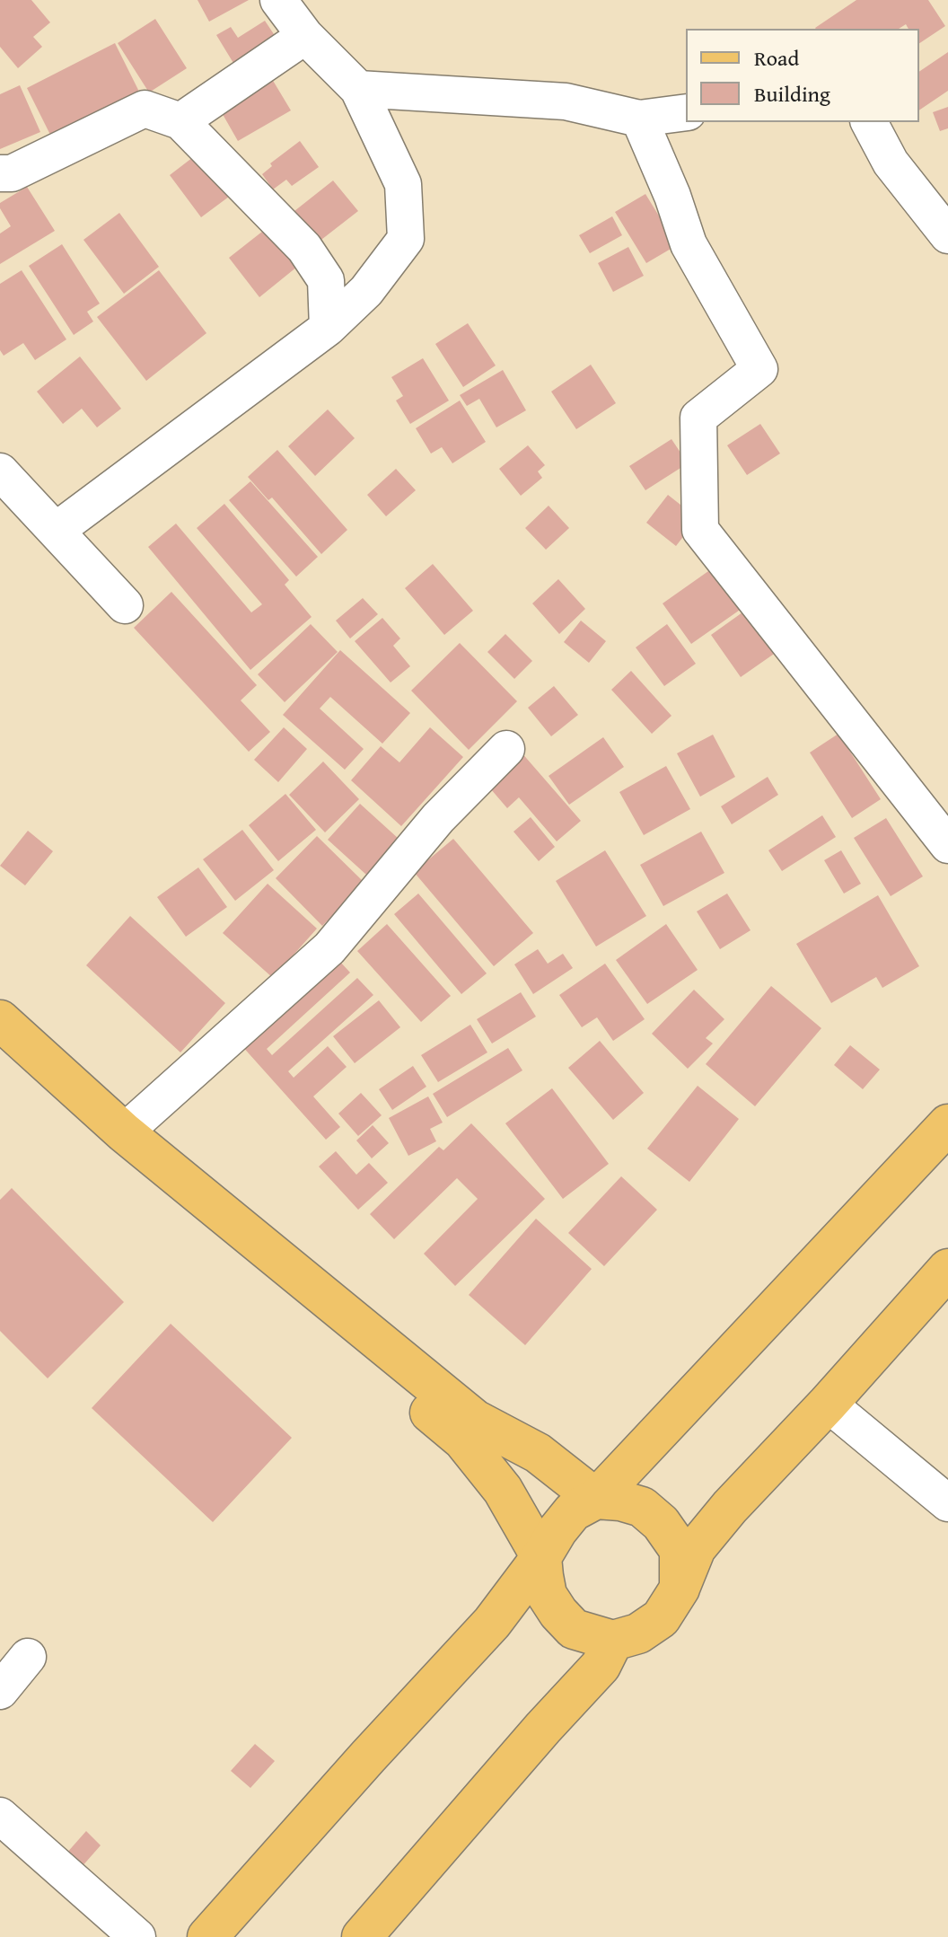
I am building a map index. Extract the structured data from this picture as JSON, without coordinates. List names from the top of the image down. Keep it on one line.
{"legend":["Road","Building"]}
